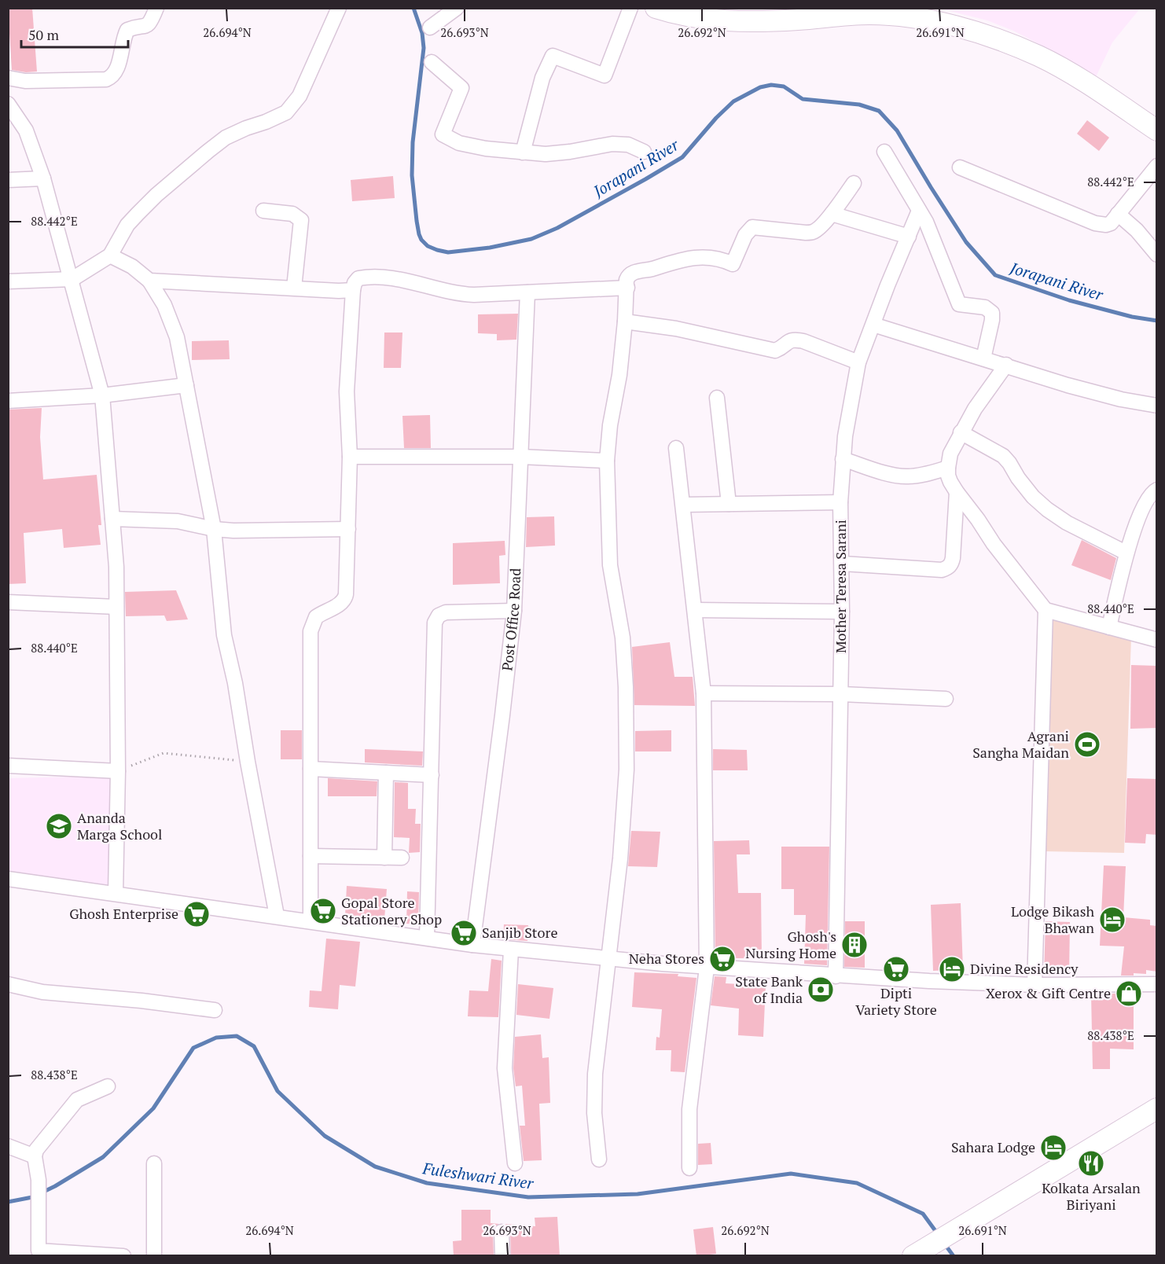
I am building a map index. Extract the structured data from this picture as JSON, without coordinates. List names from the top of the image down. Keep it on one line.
{"streets":{"street":["Mother Teresa Sarani","Post Office Road"]},"water":["Jorapani River","Fuleshwari River"],"places":{"sports":["Agrani Sangha Maidan"],"school or university":["Ananda Marga School"],"supermarket":["Gopal Store Stationery Shop","Ghosh Enterprise","Sanjib Store","Neha Stores","Dipti Variety Store"],"hotel":["Lodge Bikash Bhawan","Divine Residency","Sahara Lodge"],"building":["Ghosh's Nursing Home"],"bank":["State Bank of India"],"shop":["Xerox & Gift Centre"],"restaurant":["Kolkata Arsalan Biriyani"]},"scale_bar":"50 m","coordinates":["26.694°N","26.693°N","26.692°N","26.691°N","88.442°E","88.440°E","88.438°E"]}
